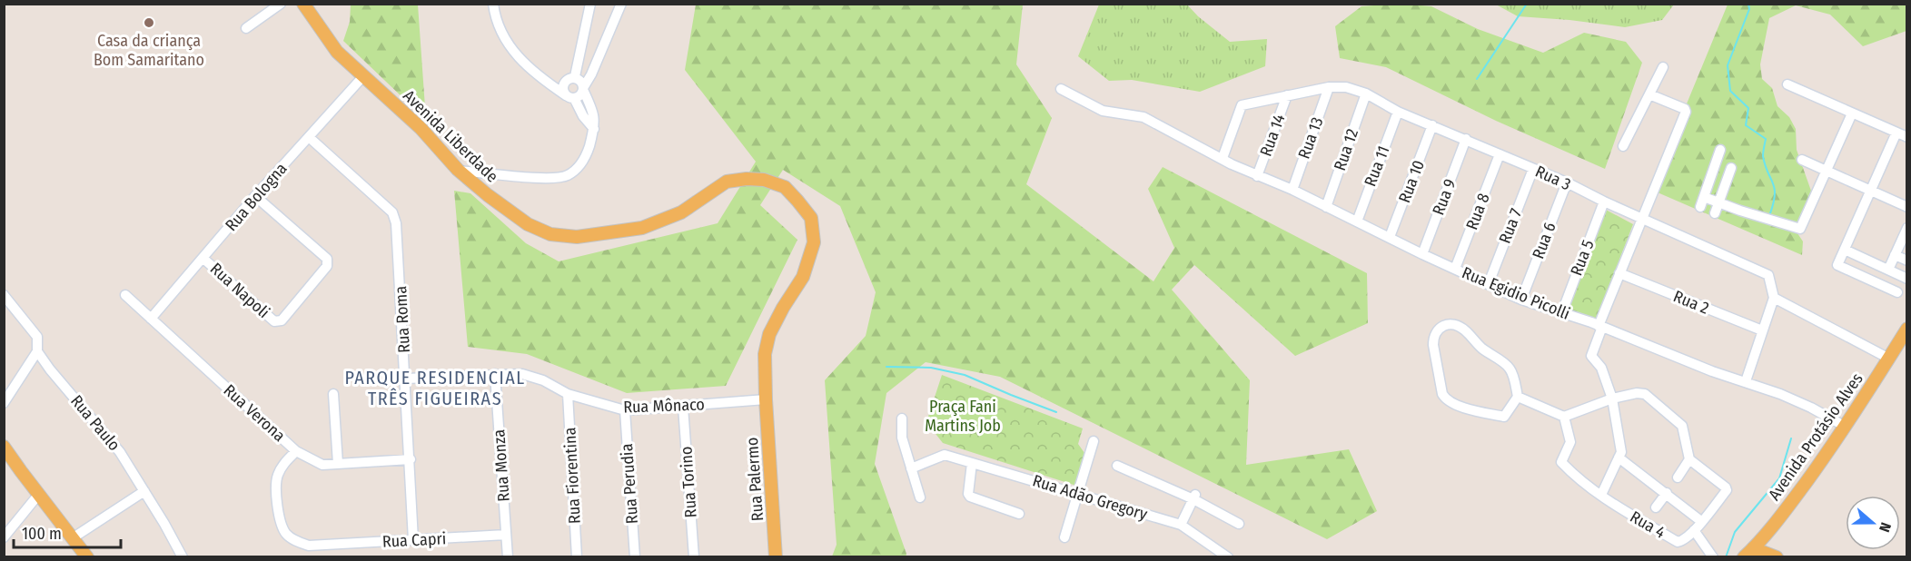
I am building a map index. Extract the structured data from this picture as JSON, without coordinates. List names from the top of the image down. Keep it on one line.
{"streets":{"main road":["Avenida Liberdade","Avenida Protásio Alves","Rua Palermo"],"street":["Rua 14","Rua 13","Rua 12","Rua 11","Rua 3","Rua 10","Rua Bologna","Rua 9","Rua 8","Rua 7","Rua 6","Rua 5","Rua Napoli","Rua Egidio Picolli","Rua 2","Rua Roma","Rua Mônaco","Rua Verona","Rua Paulo","Rua Monza","Rua Fiorentina","Rua Torino","Rua Perudia","Rua Adão Gregory","Rua 4","Rua Capri"]},"crossings":[["Rua 14","Rua 3"],["Rua 14","Rua Egidio Picolli"],["Avenida Liberdade","Rua Bologna"],["Avenida Liberdade","Rua Mônaco"],["Avenida Liberdade","Rua Palermo"],["Rua 13","Rua 3"],["Rua 13","Rua Egidio Picolli"],["Rua 12","Rua 3"],["Rua 12","Rua Egidio Picolli"],["Rua 11","Rua 3"],["Rua 11","Rua Egidio Picolli"],["Rua 3","Rua 10"],["Rua 3","Rua 9"],["Rua 3","Rua 8"],["Rua 3","Rua 7"],["Rua 3","Rua 6"],["Rua 3","Rua 5"],["Rua 3","Rua Egidio Picolli"],["Rua 10","Rua Egidio Picolli"],["Rua Bologna","Rua Napoli"],["Rua Bologna","Rua Roma"],["Rua Bologna","Rua Verona"],["Rua 9","Rua Egidio Picolli"],["Rua 8","Rua Egidio Picolli"],["Rua 7","Rua Egidio Picolli"],["Rua 6","Rua Egidio Picolli"],["Rua 5","Rua Egidio Picolli"],["Rua Egidio Picolli","Avenida Protásio Alves"],["Rua Roma","Rua Mônaco"],["Rua Roma","Rua Verona"],["Rua Roma","Rua Capri"],["Rua Mônaco","Rua Monza"],["Rua Mônaco","Rua Fiorentina"],["Rua Mônaco","Rua Palermo"],["Rua Mônaco","Rua Torino"],["Rua Mônaco","Rua Perudia"],["Rua Verona","Rua Capri"],["Rua Monza","Rua Capri"]],"districts":["PARQUE RESIDENCIAL TRÊS FIGUEIRAS"],"parks":["Praça Fani Martins Job"],"places":["Casa da criança Bom Samaritano"],"scale_bar":"100 m","north":"right"}
